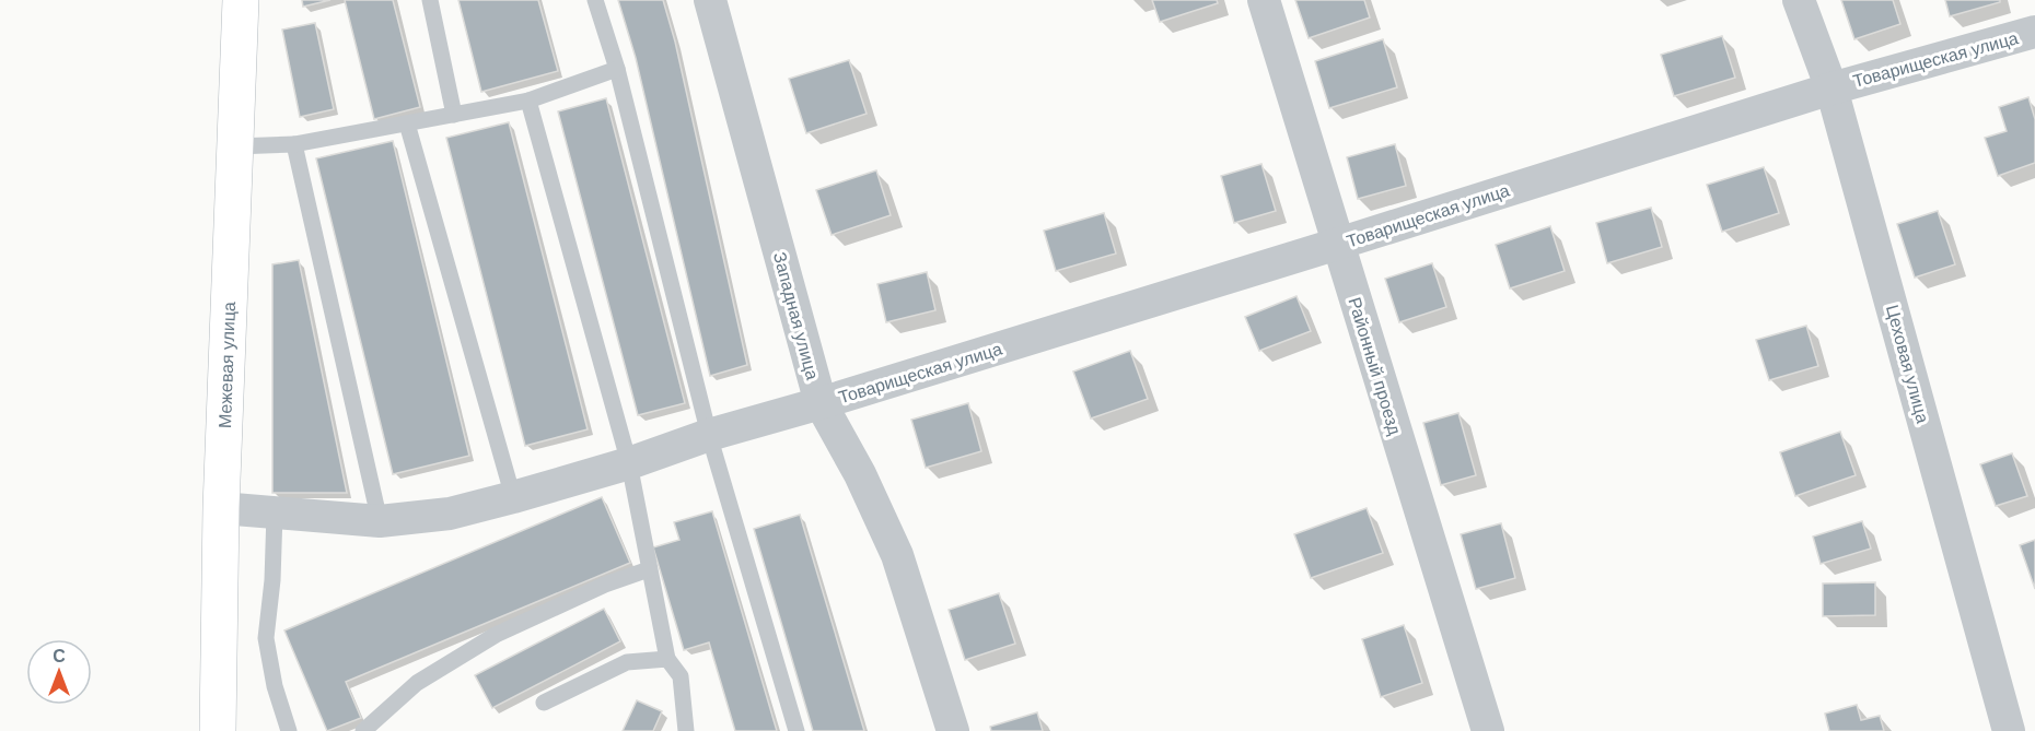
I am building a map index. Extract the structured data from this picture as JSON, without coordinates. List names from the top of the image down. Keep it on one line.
{"streets":{"street":["Товарищеская улица","Западная улица","Цеховая улица","Межевая улица","Районный проезд"]},"crossings":[["Товарищеская улица","Западная улица"],["Товарищеская улица","Цеховая улица"],["Товарищеская улица","Межевая улица"],["Товарищеская улица","Районный проезд"]],"north":"top"}
